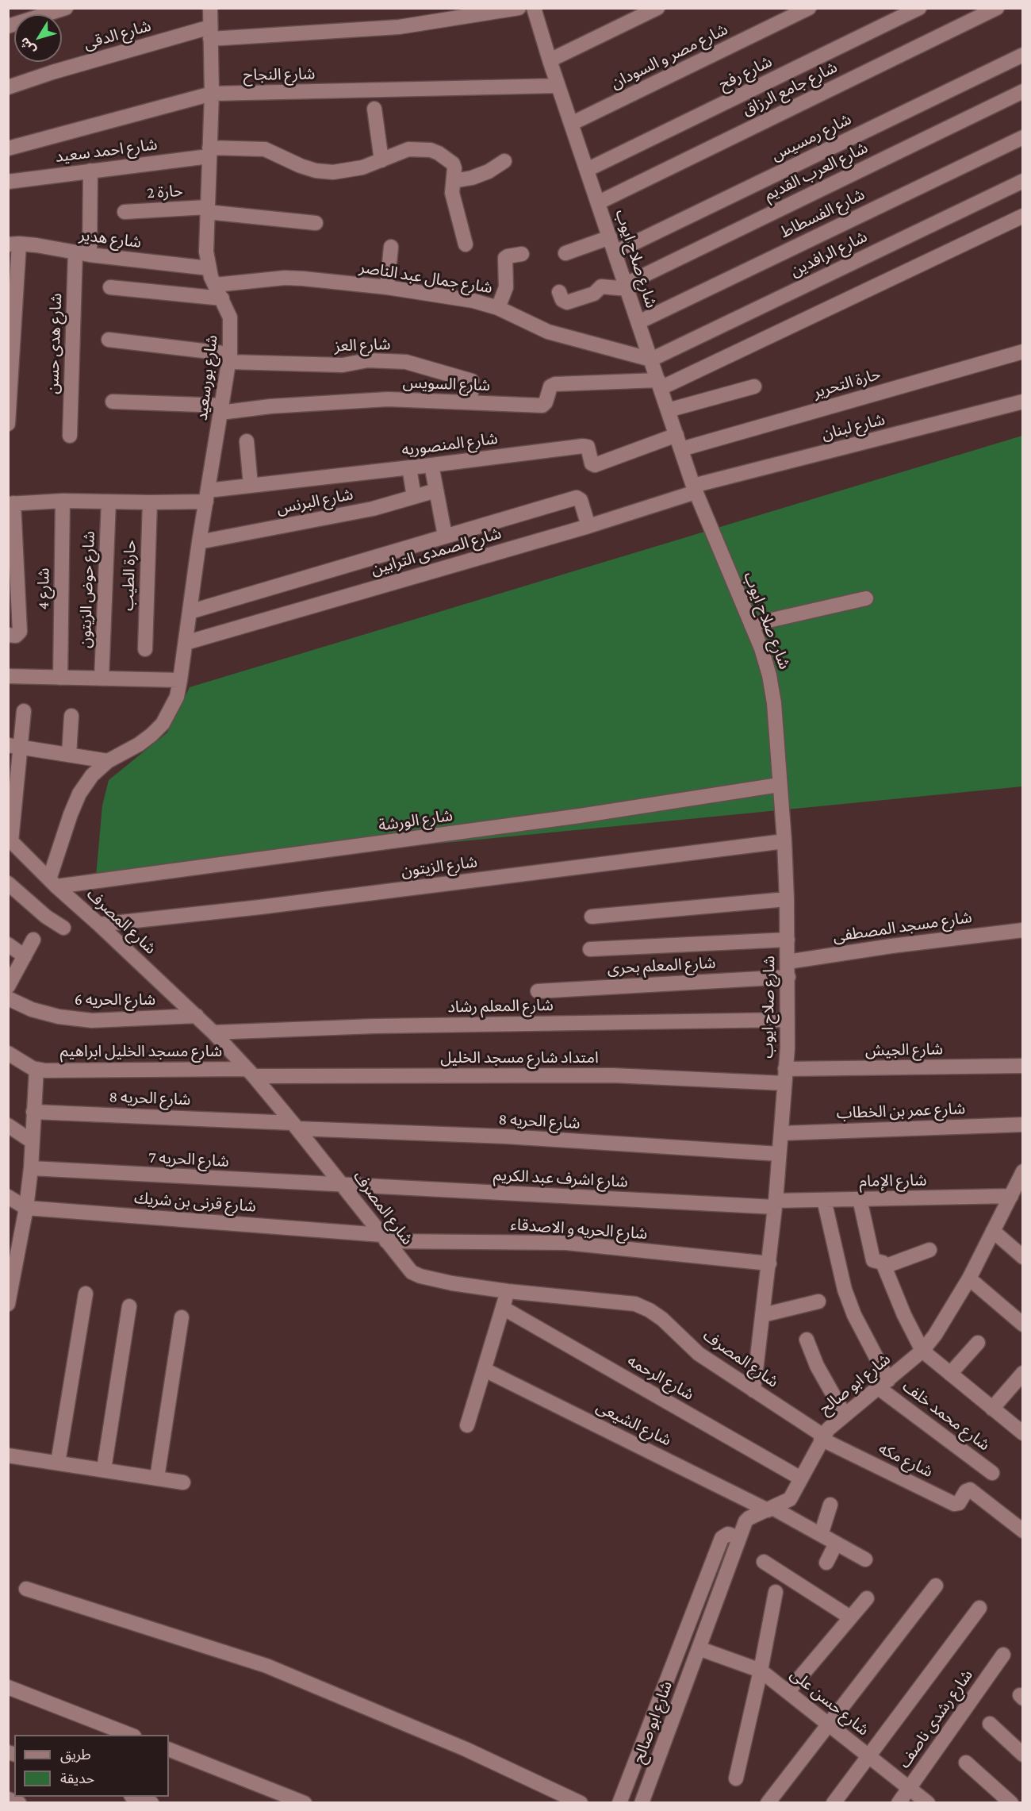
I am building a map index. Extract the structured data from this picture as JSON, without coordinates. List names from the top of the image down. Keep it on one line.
{"streets":{"street":["شارع الدقى","شارع مصر و السودان","شارع رفح","شارع النجاح","شارع جامع الرزاق","شارع رمسيس","شارع احمد سعيد","شارع العرب القديم","حارة 2","شارع الفسطاط","شارع هدير","شارع الرافدين","شارع صلاح ايوب","شارع جمال عبد الناصر","شارع هدى حسن","شارع العز","شارع بورسعيد","حارة التحرير","شارع السويس","شارع لبنان","شارع المنصوريه","شارع البرنس","شارع الصمدى الترابين","حارة الطيب","شارع 4","شارع حوض الزيتون","شارع الورشة","شارع الزيتون","شارع المصرف","شارع مسجد المصطفى","شارع المعلم بحرى","شارع الحريه 6","شارع المعلم رشاد","شارع الجيش","شارع مسجد الخليل ابراهيم","امتداد شارع مسجد الخليل","شارع الحريه 8","شارع عمر بن الخطاب","شارع الحريه 7","شارع اشرف عبد الكريم","شارع الإمام","شارع قرنى بن شريك","شارع الحريه و الاصدقاء","شارع الرحمه","شارع ابو صالح","شارع محمد خلف","شارع الشيعى","شارع مكه","شارع حسن على","شارع رشدى ناصف"]},"crossings":[["شارع الدقى","شارع بورسعيد"],["شارع مصر و السودان","شارع صلاح ايوب"],["شارع رفح","شارع صلاح ايوب"],["شارع النجاح","شارع صلاح ايوب"],["شارع النجاح","شارع بورسعيد"],["شارع جامع الرزاق","شارع صلاح ايوب"],["شارع رمسيس","شارع صلاح ايوب"],["شارع احمد سعيد","شارع هدى حسن"],["شارع احمد سعيد","شارع بورسعيد"],["شارع العرب القديم","شارع صلاح ايوب"],["حارة 2","شارع بورسعيد"],["شارع الفسطاط","شارع صلاح ايوب"],["شارع هدير","شارع هدى حسن"],["شارع هدير","شارع بورسعيد"],["شارع الرافدين","شارع صلاح ايوب"],["شارع الرافدين","شارع جمال عبد الناصر"],["شارع صلاح ايوب","شارع جمال عبد الناصر"],["شارع صلاح ايوب","حارة التحرير"],["شارع صلاح ايوب","شارع السويس"],["شارع صلاح ايوب","شارع لبنان"],["شارع صلاح ايوب","شارع المنصوريه"],["شارع صلاح ايوب","شارع الصمدى الترابين"],["شارع صلاح ايوب","شارع الورشة"],["شارع صلاح ايوب","شارع الزيتون"],["شارع صلاح ايوب","شارع المصرف"],["شارع صلاح ايوب","شارع مسجد المصطفى"],["شارع صلاح ايوب","شارع المعلم بحرى"],["شارع صلاح ايوب","شارع المعلم رشاد"],["شارع صلاح ايوب","شارع الجيش"],["شارع صلاح ايوب","امتداد شارع مسجد الخليل"],["شارع صلاح ايوب","شارع الحريه 8"],["شارع صلاح ايوب","شارع عمر بن الخطاب"],["شارع صلاح ايوب","شارع اشرف عبد الكريم"],["شارع صلاح ايوب","شارع الإمام"],["شارع صلاح ايوب","شارع الحريه و الاصدقاء"],["شارع جمال عبد الناصر","شارع بورسعيد"],["شارع العز","شارع بورسعيد"],["شارع العز","شارع السويس"],["شارع بورسعيد","شارع السويس"],["شارع بورسعيد","شارع المنصوريه"],["شارع بورسعيد","شارع البرنس"],["شارع بورسعيد","شارع الصمدى الترابين"],["شارع بورسعيد","شارع الورشة"],["شارع بورسعيد","شارع المصرف"],["شارع لبنان","شارع الصمدى الترابين"],["شارع المنصوريه","حارة الطيب"],["شارع المنصوريه","شارع 4"],["شارع المنصوريه","شارع حوض الزيتون"],["شارع الورشة","شارع المصرف"],["شارع الزيتون","شارع المصرف"],["شارع المصرف","شارع الحريه 6"],["شارع المصرف","شارع المعلم رشاد"],["شارع المصرف","شارع مسجد الخليل ابراهيم"],["شارع المصرف","امتداد شارع مسجد الخليل"],["شارع المصرف","شارع الحريه 8"],["شارع المصرف","شارع الحريه 7"],["شارع المصرف","شارع اشرف عبد الكريم"],["شارع المصرف","شارع قرنى بن شريك"],["شارع المصرف","شارع الحريه و الاصدقاء"],["شارع المصرف","شارع ابو صالح"],["شارع المصرف","شارع مكه"],["شارع الجيش","امتداد شارع مسجد الخليل"],["شارع مسجد الخليل ابراهيم","امتداد شارع مسجد الخليل"],["شارع الحريه 7","شارع اشرف عبد الكريم"],["شارع اشرف عبد الكريم","شارع الإمام"],["شارع الإمام","شارع ابو صالح"],["شارع قرنى بن شريك","شارع الحريه و الاصدقاء"],["شارع الرحمه","شارع ابو صالح"],["شارع ابو صالح","شارع محمد خلف"],["شارع ابو صالح","شارع الشيعى"],["شارع ابو صالح","شارع مكه"],["شارع ابو صالح","شارع حسن على"],["شارع حسن على","شارع رشدى ناصف"]],"legend":["طريق","حديقة"],"north":"bottom left"}
